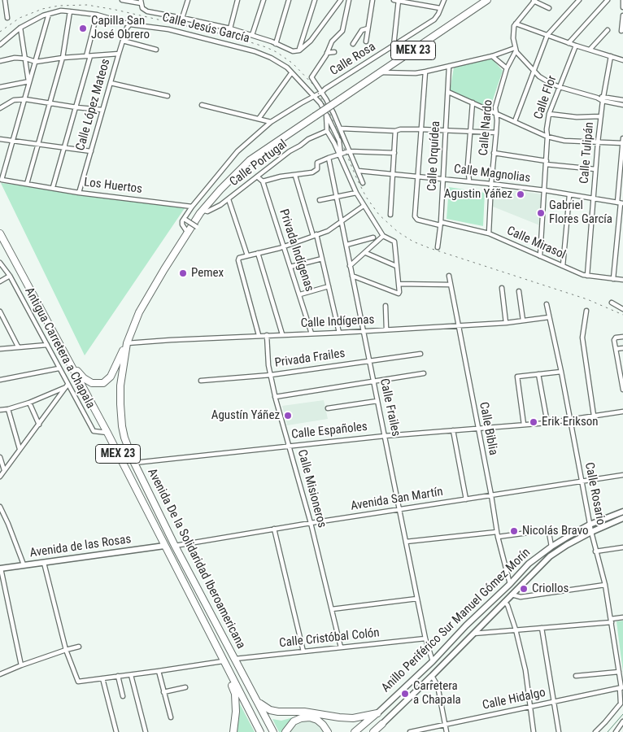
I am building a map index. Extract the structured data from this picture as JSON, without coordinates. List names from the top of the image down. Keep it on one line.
{"streets":{"highway":["MEX 23","Avenida De la Solidaridad Iberoamericana","Anillo Periférico Sur Manuel Gómez Morín"],"street":["Calle Jesús García","Calle Rosa","Calle Flor","Calle López Mateos","Calle Nardo","Calle Tulipán","Calle Orquídea","Calle Portugal","Calle Magnolias","Los Huertos","Calle Mirasol","Privada Indígenas","Calle Indígenas","Antigua Carretera a Chapala","Privada Frailes","Calle Frailes","Calle Biblia","Calle Españoles","Calle Misioneros","Calle Rosario","Avenida San Martín","Avenida de las Rosas","Calle Cristóbal Colón","Calle Hidalgo"]},"crossings":[["Calle Jesús García","Calle Rosa"],["Calle Jesús García","Calle López Mateos"],["Calle Jesús García","Calle Portugal"],["MEX 23","Avenida De la Solidaridad Iberoamericana"],["Calle Rosa","Los Huertos"],["Calle Flor","Calle Magnolias"],["Calle Flor","Calle Mirasol"],["Calle López Mateos","Los Huertos"],["Calle Nardo","Calle Magnolias"],["Calle Nardo","Calle Mirasol"],["Calle Tulipán","Calle Magnolias"],["Calle Tulipán","Calle Mirasol"],["Calle Orquídea","Calle Magnolias"],["Calle Orquídea","Calle Mirasol"],["Calle Portugal","Avenida De la Solidaridad Iberoamericana"],["Calle Magnolias","Calle Mirasol"],["Privada Indígenas","Calle Indígenas"],["Calle Indígenas","Calle Frailes"],["Calle Indígenas","Calle Biblia"],["Calle Indígenas","Calle Misioneros"],["Calle Indígenas","Calle Rosario"],["Calle Indígenas","Avenida De la Solidaridad Iberoamericana"],["Antigua Carretera a Chapala","Avenida De la Solidaridad Iberoamericana"],["Privada Frailes","Calle Frailes"],["Privada Frailes","Calle Misioneros"],["Calle Frailes","Calle Españoles"],["Calle Frailes","Avenida San Martín"],["Calle Frailes","Anillo Periférico Sur Manuel Gómez Morín"],["Calle Frailes","Calle Cristóbal Colón"],["Calle Biblia","Calle Españoles"],["Calle Biblia","Avenida San Martín"],["Calle Biblia","Anillo Periférico Sur Manuel Gómez Morín"],["Calle Españoles","Calle Misioneros"],["Calle Españoles","Calle Rosario"],["Calle Españoles","Avenida De la Solidaridad Iberoamericana"],["Calle Misioneros","Avenida San Martín"],["Calle Misioneros","Calle Cristóbal Colón"],["Calle Rosario","Avenida San Martín"],["Calle Rosario","Anillo Periférico Sur Manuel Gómez Morín"],["Calle Rosario","Calle Hidalgo"],["Avenida San Martín","Avenida De la Solidaridad Iberoamericana"],["Avenida de las Rosas","Avenida De la Solidaridad Iberoamericana"],["Avenida De la Solidaridad Iberoamericana","Calle Cristóbal Colón"]],"places":["Capilla San José Obrero","Agustin Yáñez","Gabriel Flores García","Pemex","Agustín Yáñez","Erik Erikson","Nicolás Bravo","Criollos","Carretera a Chapala"]}
